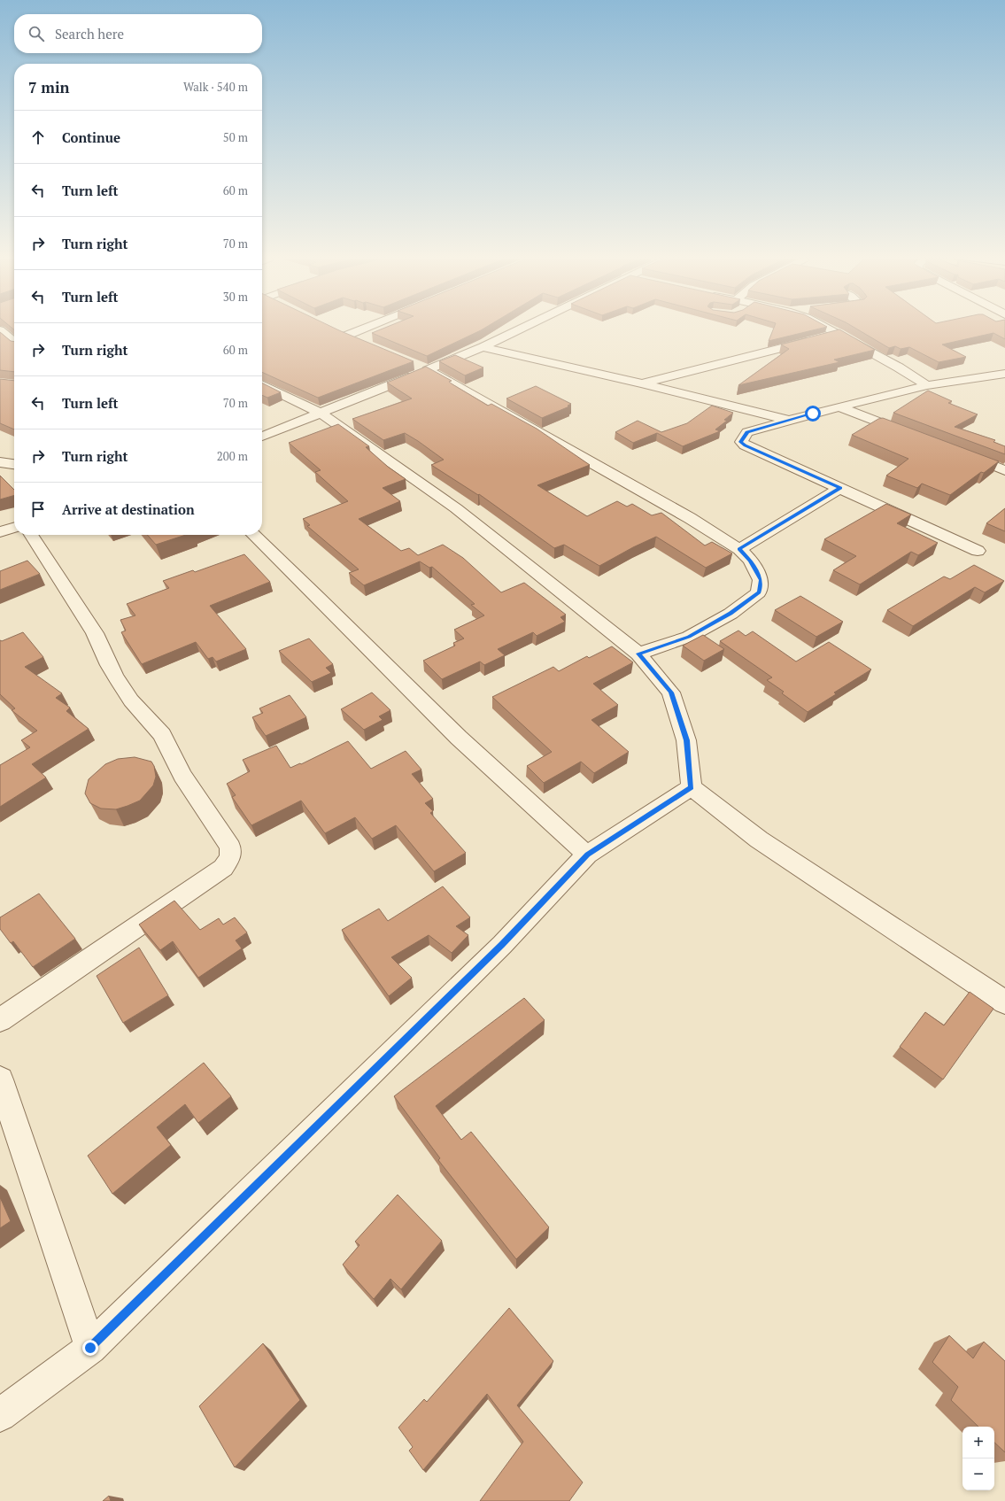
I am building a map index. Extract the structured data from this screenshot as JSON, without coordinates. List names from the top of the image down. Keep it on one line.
{"page":{"search":"Search here","heading":["7 min","Walk · 540 m"],"list":[["Continue","50 m"],["Turn left","60 m"],["Turn right","70 m"],["Turn left","30 m"],["Turn right","60 m"],["Turn left","70 m"],["Turn right","200 m"],"Arrive at destination"],"map_buttons":["+","−"]}}
